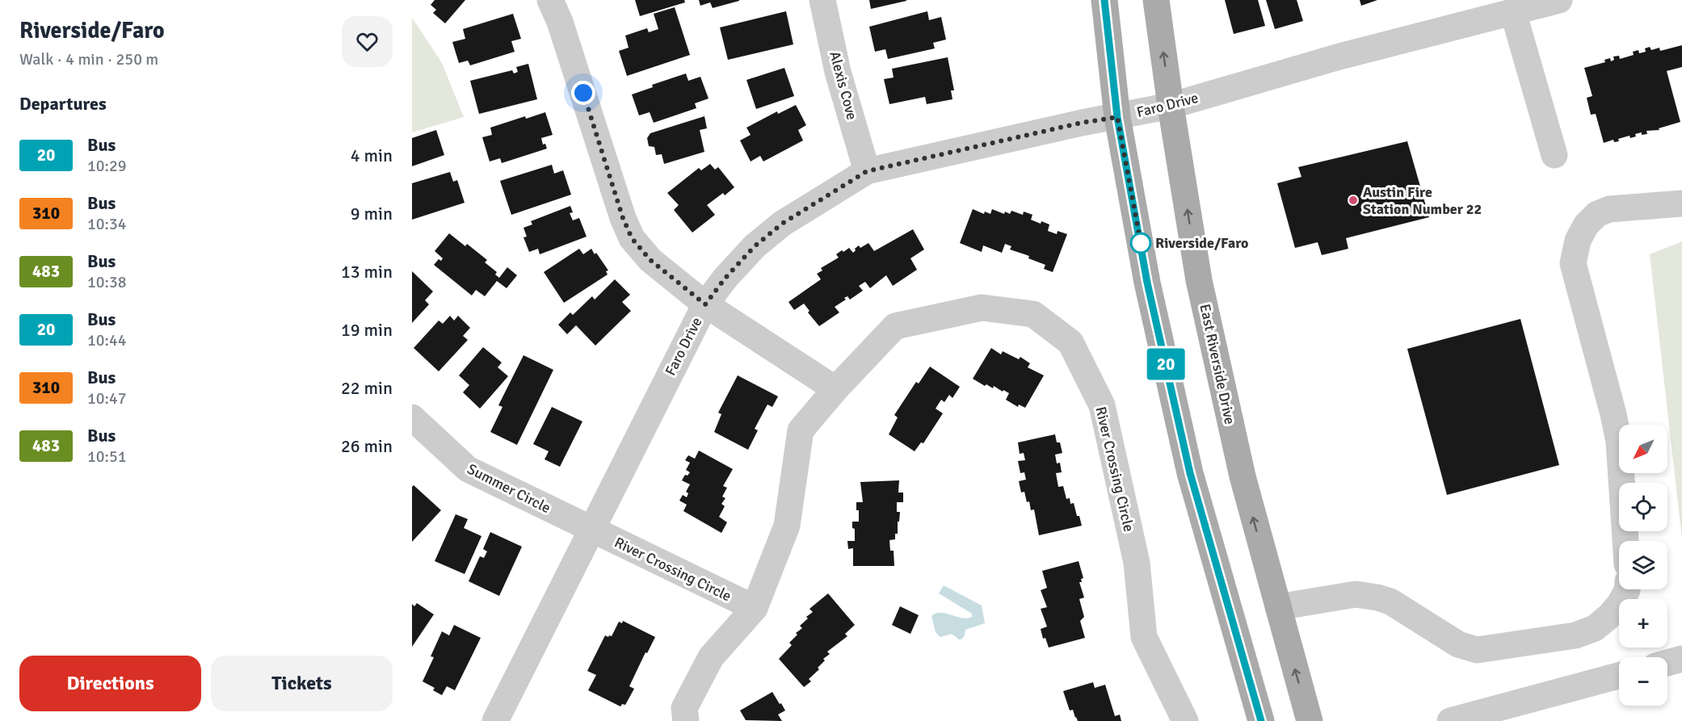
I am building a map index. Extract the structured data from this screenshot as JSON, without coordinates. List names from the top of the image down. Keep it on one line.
{"streets":{"main road":["East Riverside Drive"],"street":["Alexis Cove","Faro Drive","River Crossing Circle","Summer Circle"]},"crossings":[["Alexis Cove","Faro Drive"],["Faro Drive","East Riverside Drive"],["Faro Drive","River Crossing Circle"],["Faro Drive","Summer Circle"],["River Crossing Circle","Summer Circle"]],"places":["Austin Fire Station Number 22","Riverside/Faro"],"lines":["bus line 20"],"north":"bottom left","page":{"heading":[["Riverside/Faro","Walk · 4 min · 250 m"],"Departures"],"on_map":"20","list":[{"mark":"20","name":"Bus","note":"10:29","value":"4 min"},{"mark":"310","name":"Bus","note":"10:34","value":"9 min"},{"mark":"483","name":"Bus","note":"10:38","value":"13 min"},{"mark":"20","name":"Bus","note":"10:44","value":"19 min"},{"mark":"310","name":"Bus","note":"10:47","value":"22 min"},{"mark":"483","name":"Bus","note":"10:51","value":"26 min"}],"map_buttons":["+","−"],"buttons":["Directions","Tickets"]}}
